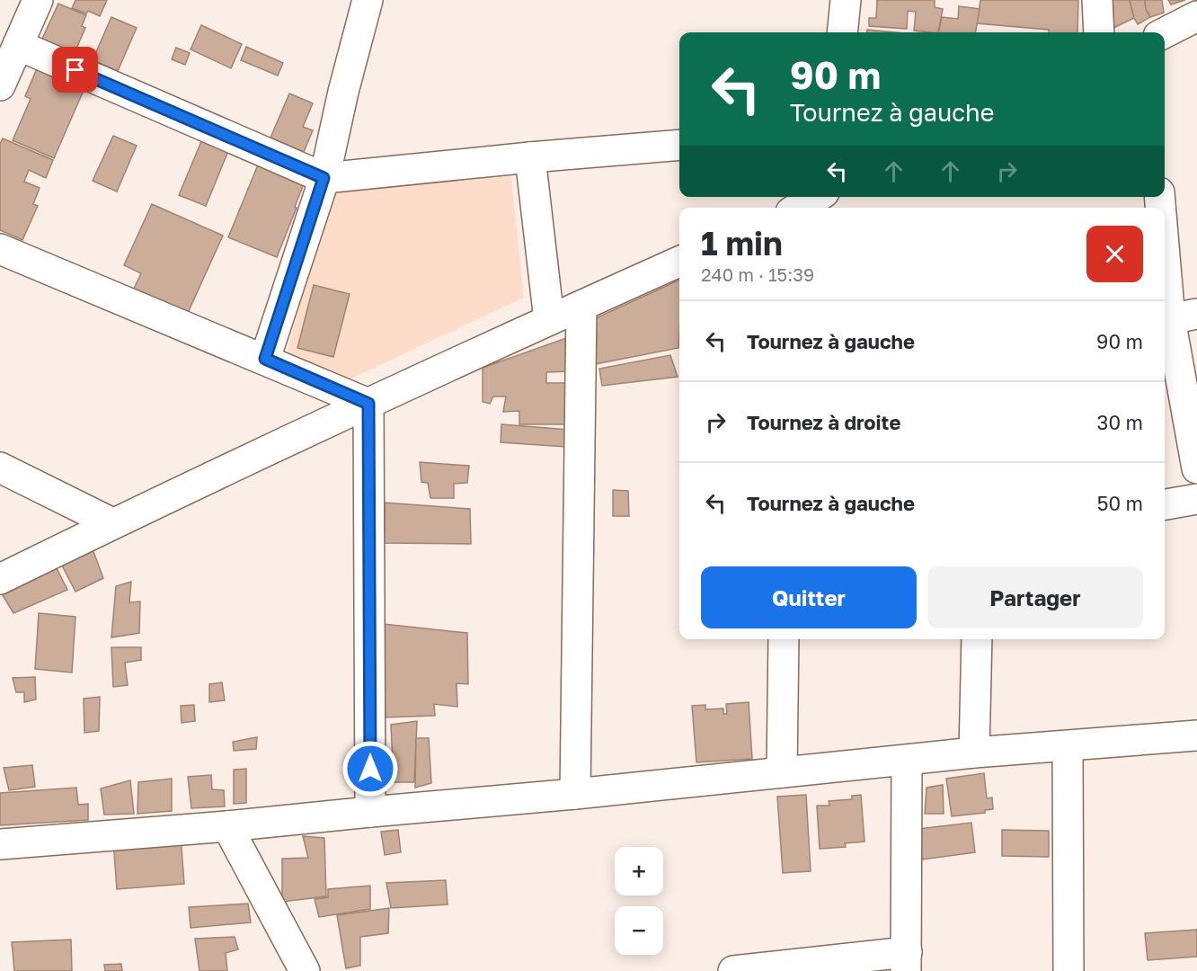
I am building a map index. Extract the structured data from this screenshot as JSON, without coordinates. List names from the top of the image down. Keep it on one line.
{"page":{"turn":["90 m","Tournez à gauche"],"heading":["1 min","240 m · 15:39"],"list":[{"name":"Tournez à gauche","value":"90 m"},{"name":"Tournez à droite","value":"30 m"},{"name":"Tournez à gauche","value":"50 m"}],"buttons":["Quitter","Partager"],"map_buttons":["+","−"]}}
